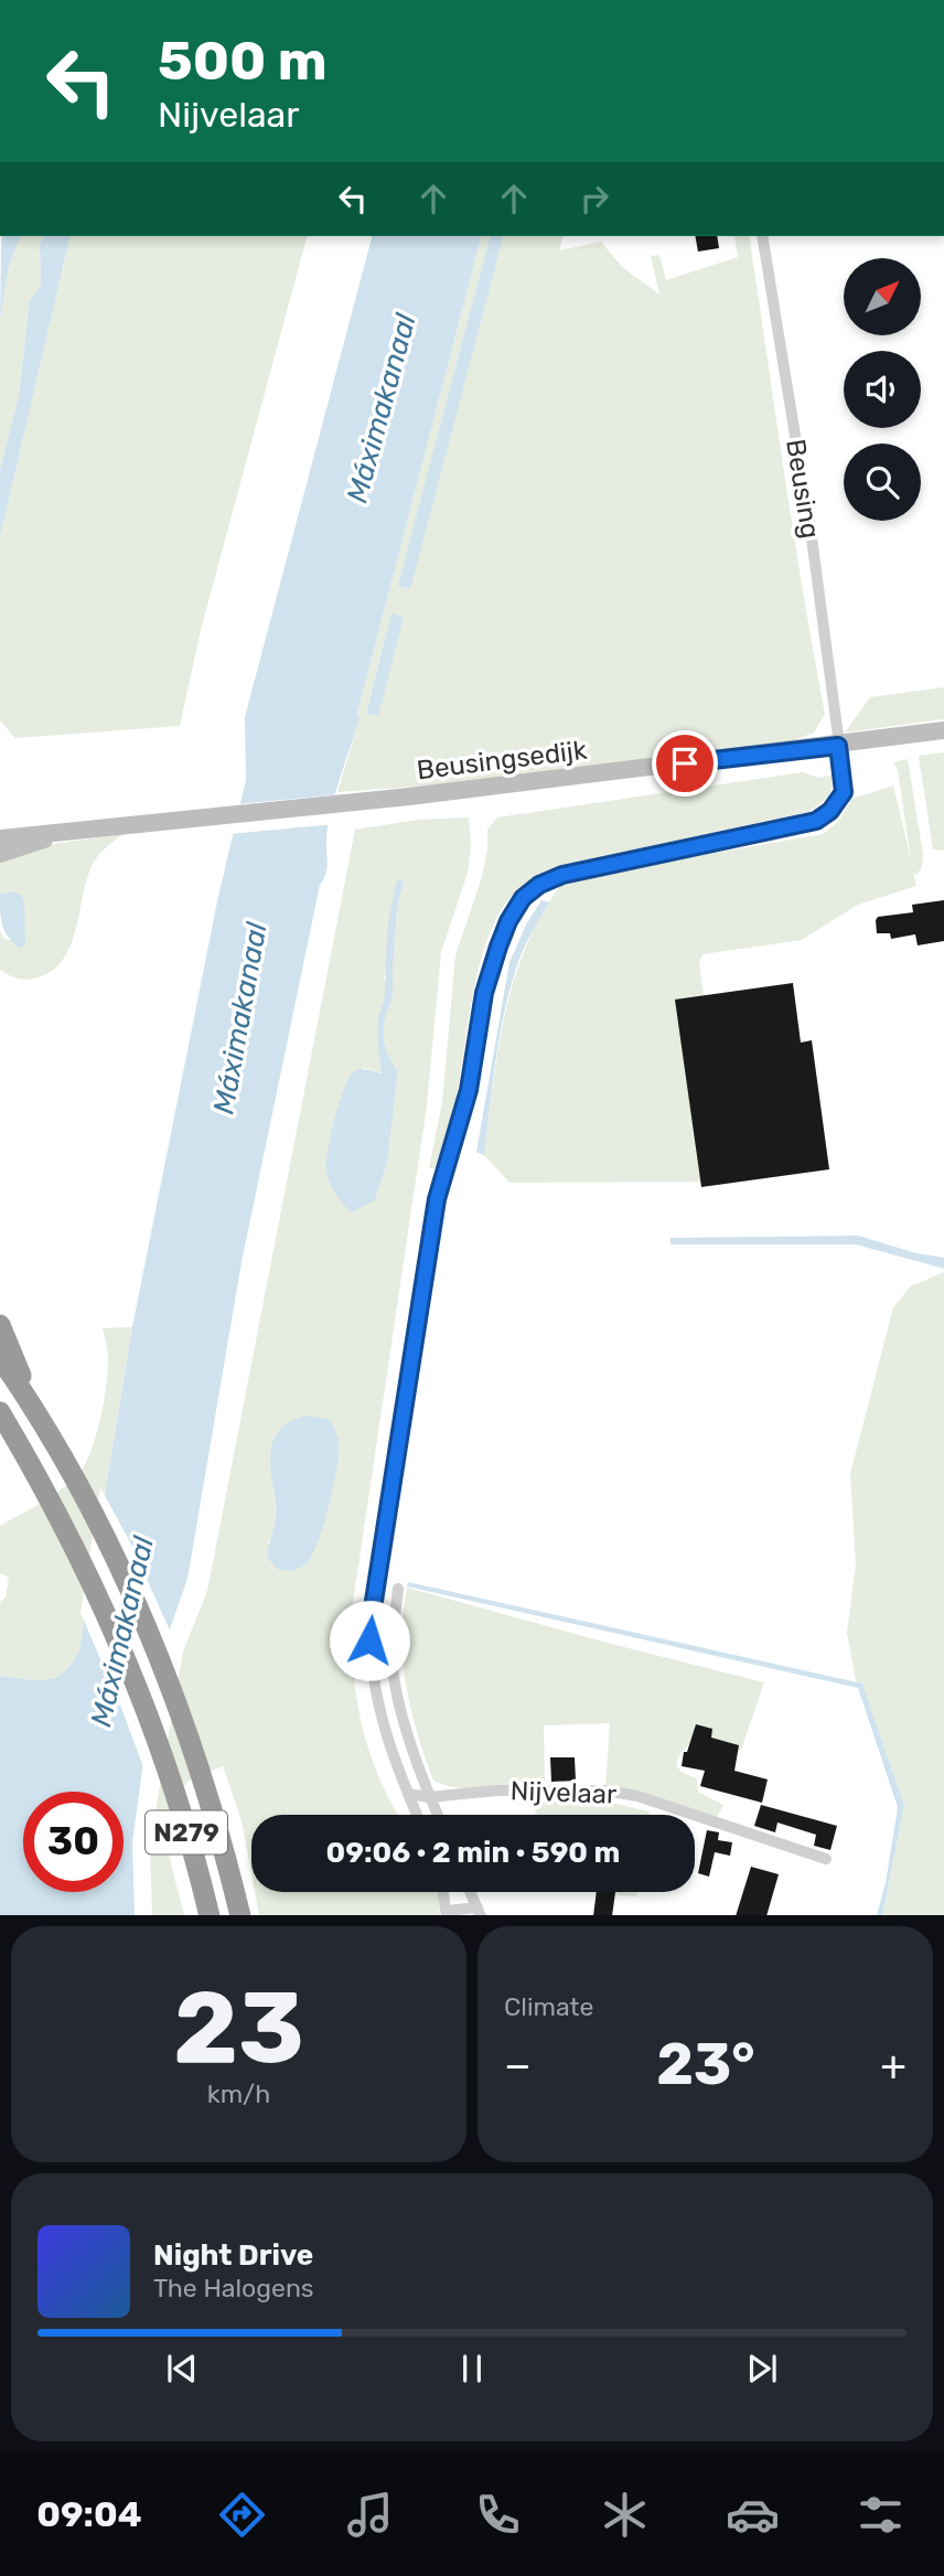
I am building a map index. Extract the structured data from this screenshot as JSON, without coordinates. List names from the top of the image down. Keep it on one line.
{"streets":{"highway":["N279"],"street":["Beusing","Beusingsedijk","Nijvelaar"]},"crossings":[["Beusing","Beusingsedijk"]],"water":["Máximakanaal"],"north":"top right","page":{"turn":["500 m","Nijvelaar"],"limit":"30","trip":"09:06 · 2 min · 590 m","tile":[["23","km/h"],"Climate"],"heat":["−","23°","+"],"song":["Night Drive","The Halogens"],"tabs":"09:04"}}
